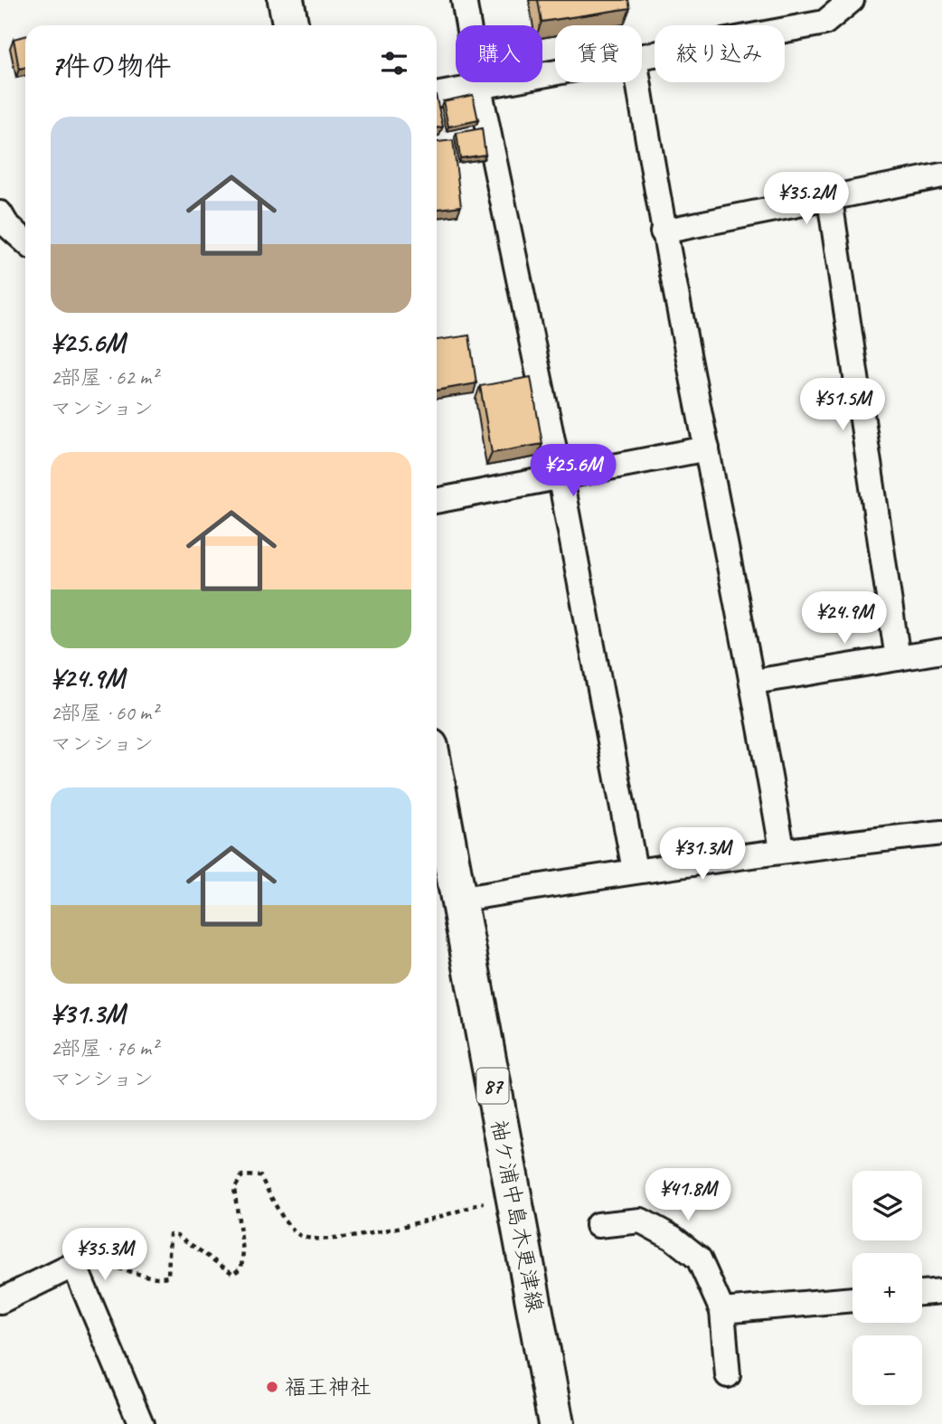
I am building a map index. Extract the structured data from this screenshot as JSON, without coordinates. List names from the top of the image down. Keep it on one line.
{"streets":{"main road":["87","袖ケ浦中島木更津線"]},"places":["福王神社"],"page":{"chip":["購入","賃貸","絞り込み"],"heading":"7件の物件","list":[{"name":"¥25.6M","note":"2部屋 · 62 m² · マンション"},{"name":"¥24.9M","note":"2部屋 · 60 m² · マンション"},{"name":"¥31.3M","note":"2部屋 · 76 m² · マンション"}],"price":["¥35.2M","¥51.5M","¥25.6M","¥24.9M","¥31.3M","¥41.8M","¥35.3M"],"map_buttons":["+","−"]}}
